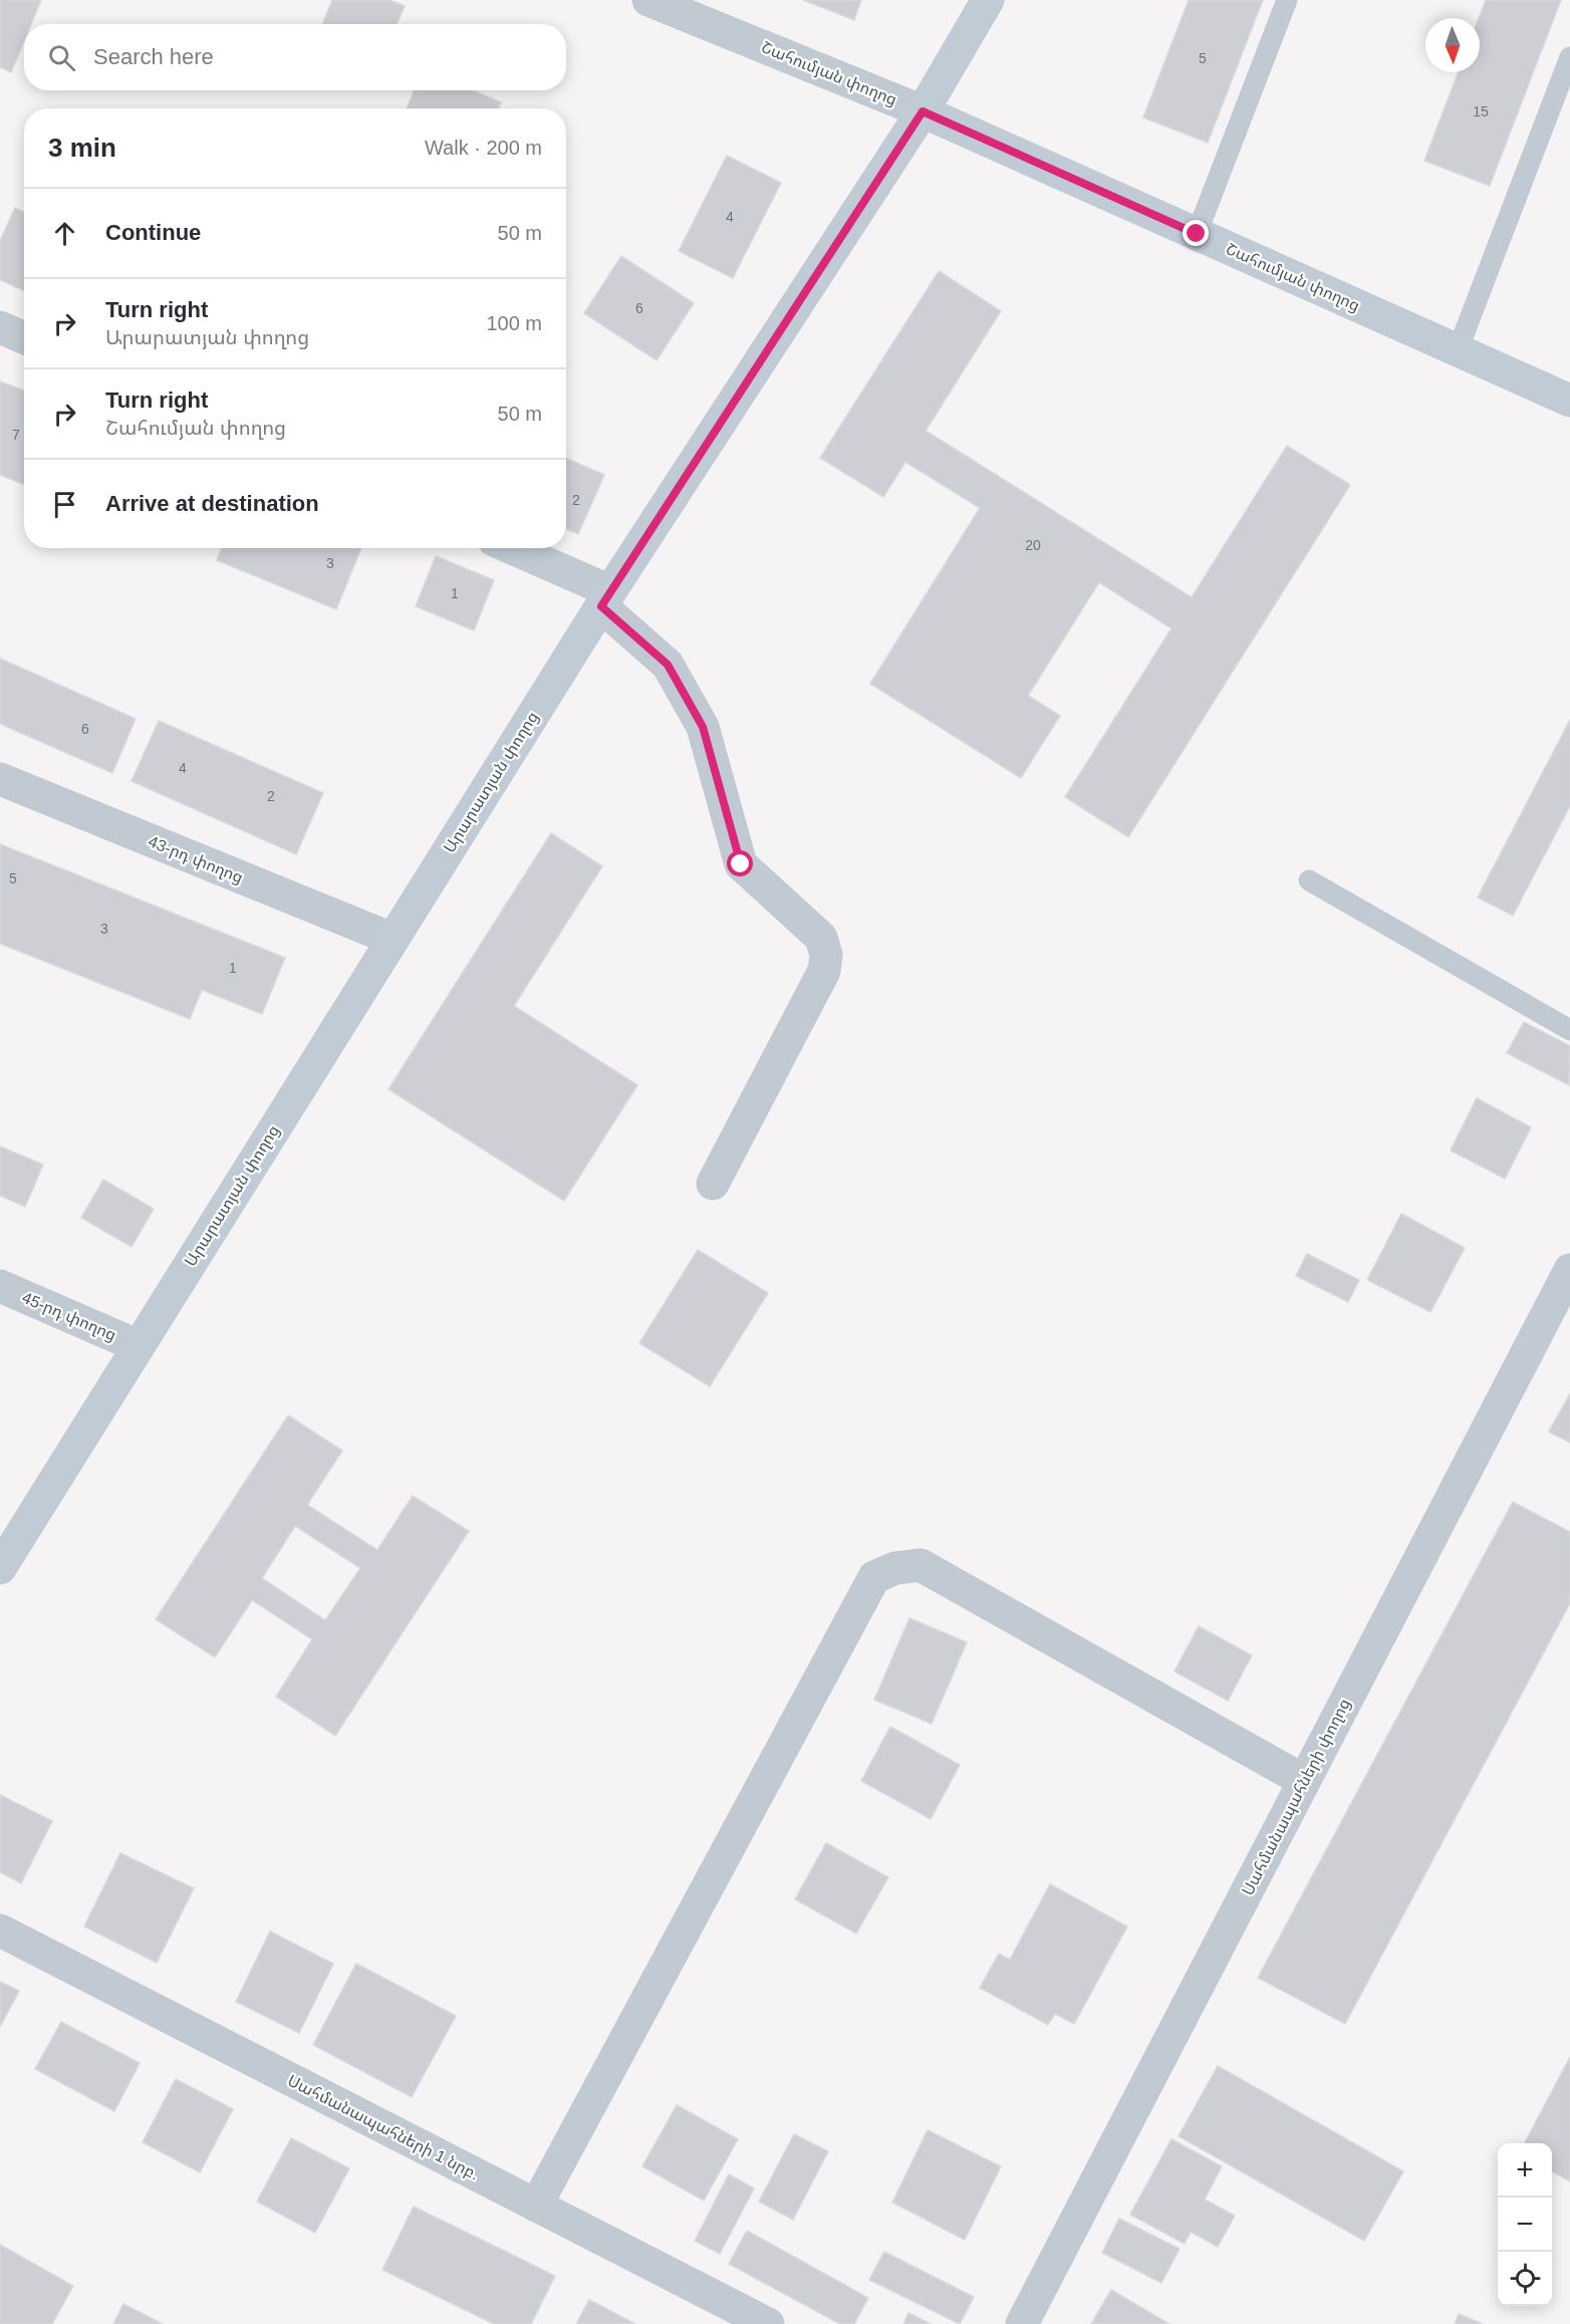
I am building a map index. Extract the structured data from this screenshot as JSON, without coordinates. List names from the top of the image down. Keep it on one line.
{"streets":{"main road":["Շահումյան փողոց","Արարատյան փողոց"],"street":["43-րդ փողոց","45-րդ փողոց","Սահմանապահների փողոց","Սահմանապահների 1 նրբ."]},"crossings":[["Շահումյան փողոց","Արարատյան փողոց"],["Արարատյան փողոց","43-րդ փողոց"],["Արարատյան փողոց","45-րդ փողոց"]],"house_numbers":["5","15","4","6","7","2","20","3","1","6","4","2","5","3","1"],"north":"bottom","page":{"search":"Search here","heading":["3 min","Walk · 200 m"],"list":[["Continue","50 m"],["Turn right","Արարատյան փողոց","100 m"],["Turn right","Շահումյան փողոց","50 m"],"Arrive at destination"],"map_buttons":["+","−"]}}
